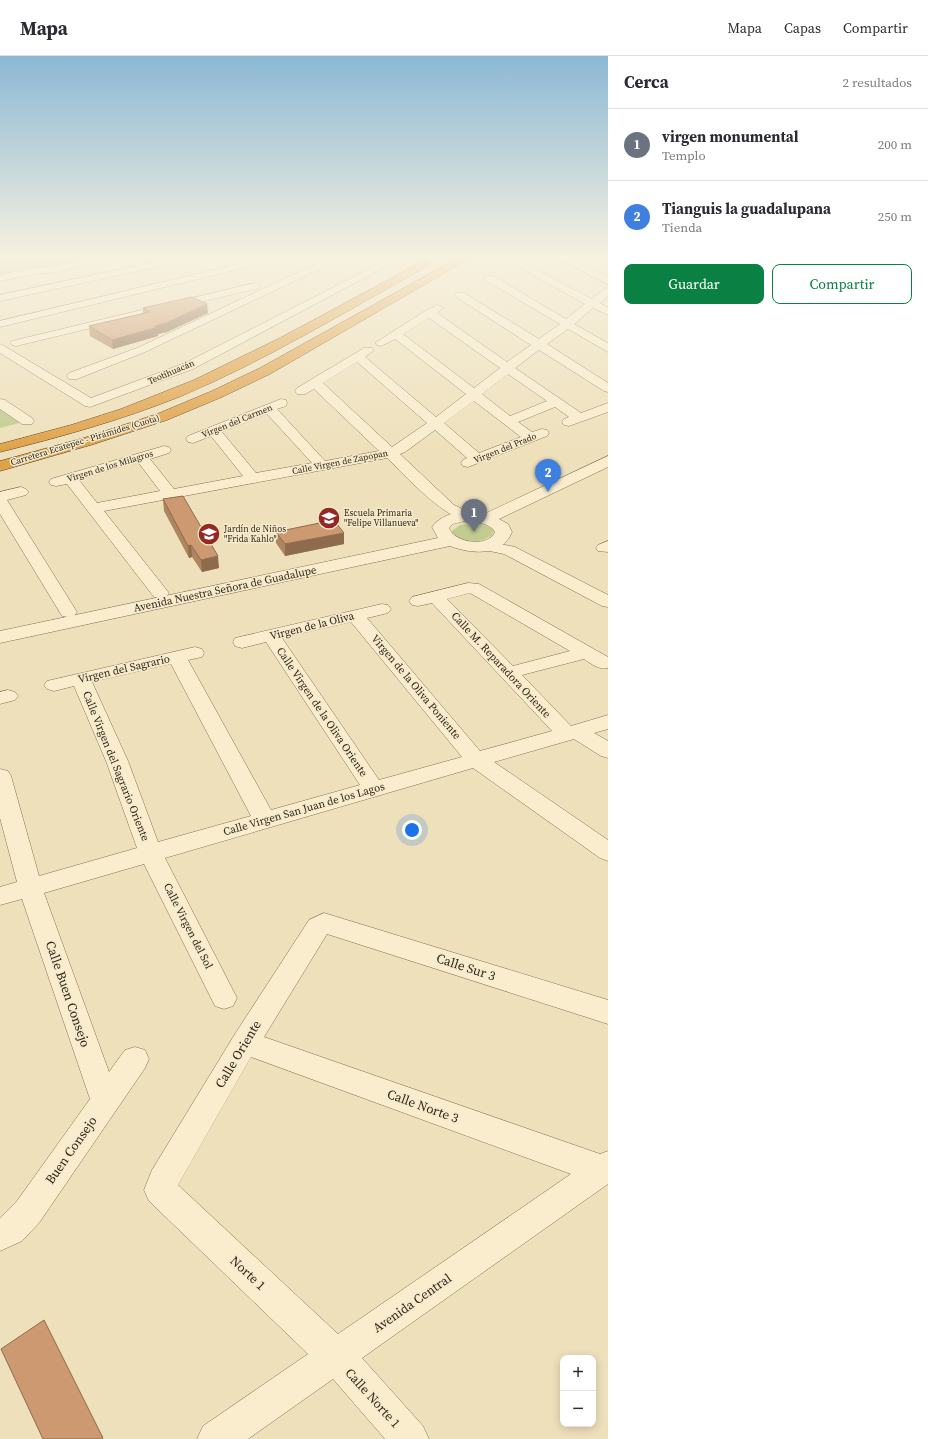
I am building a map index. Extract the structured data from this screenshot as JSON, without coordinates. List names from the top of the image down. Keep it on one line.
{"streets":{"highway":["Carretera Ecatepec - Pirámides (Cuota)"],"street":["Teotihuacán","Virgen del Carmen","Virgen del Prado","Calle Virgen de Zapopan","Virgen de los Milagros","Avenida Nuestra Señora de Guadalupe","Virgen de la Oliva","Calle M. Reparadora Oriente","Virgen del Sagrario","Virgen de la Oliva Poniente","Calle Virgen de la Oliva Oriente","Calle Virgen del Sagrario Oriente","Calle Virgen San Juan de los Lagos","Calle Virgen del Sol","Calle Sur 3","Calle Buen Consejo","Calle Oriente","Calle Norte 3","Buen Consejo","Norte 1","Avenida Central","Calle Norte 1"]},"crossings":[["Virgen del Carmen","Calle Virgen de Zapopan"],["Virgen del Prado","Calle Virgen de Zapopan"],["Calle Virgen de Zapopan","Virgen de los Milagros"],["Virgen de la Oliva","Virgen de la Oliva Poniente"],["Virgen de la Oliva","Calle Virgen de la Oliva Oriente"],["Calle M. Reparadora Oriente","Calle Virgen San Juan de los Lagos"],["Virgen del Sagrario","Calle Virgen del Sagrario Oriente"],["Virgen del Sagrario","Calle Virgen San Juan de los Lagos"],["Virgen de la Oliva Poniente","Calle Virgen San Juan de los Lagos"],["Calle Virgen de la Oliva Oriente","Calle Virgen San Juan de los Lagos"],["Calle Virgen del Sagrario Oriente","Calle Virgen San Juan de los Lagos"],["Calle Virgen del Sagrario Oriente","Calle Virgen del Sol"],["Calle Virgen San Juan de los Lagos","Calle Virgen del Sol"],["Calle Virgen San Juan de los Lagos","Calle Buen Consejo"],["Calle Sur 3","Calle Oriente"],["Calle Buen Consejo","Buen Consejo"],["Calle Oriente","Calle Norte 3"],["Calle Oriente","Norte 1"],["Calle Norte 3","Avenida Central"],["Norte 1","Avenida Central"],["Norte 1","Calle Norte 1"],["Avenida Central","Calle Norte 1"]],"places":{"school or university":["Escuela Primaria \"Felipe Villanueva\"","Jardín de Niños \"Frida Kahlo\""]},"page":{"header":"Mapa","nav":["Mapa","Capas","Compartir"],"heading":["Cerca","2 resultados"],"list":[{"mark":"1","name":"virgen monumental","note":"Templo","value":"200 m"},{"mark":"2","name":"Tianguis la guadalupana","note":"Tienda","value":"250 m"}],"buttons":["Guardar","Compartir"],"pins":["2","1"],"map_buttons":["+","−"]}}
